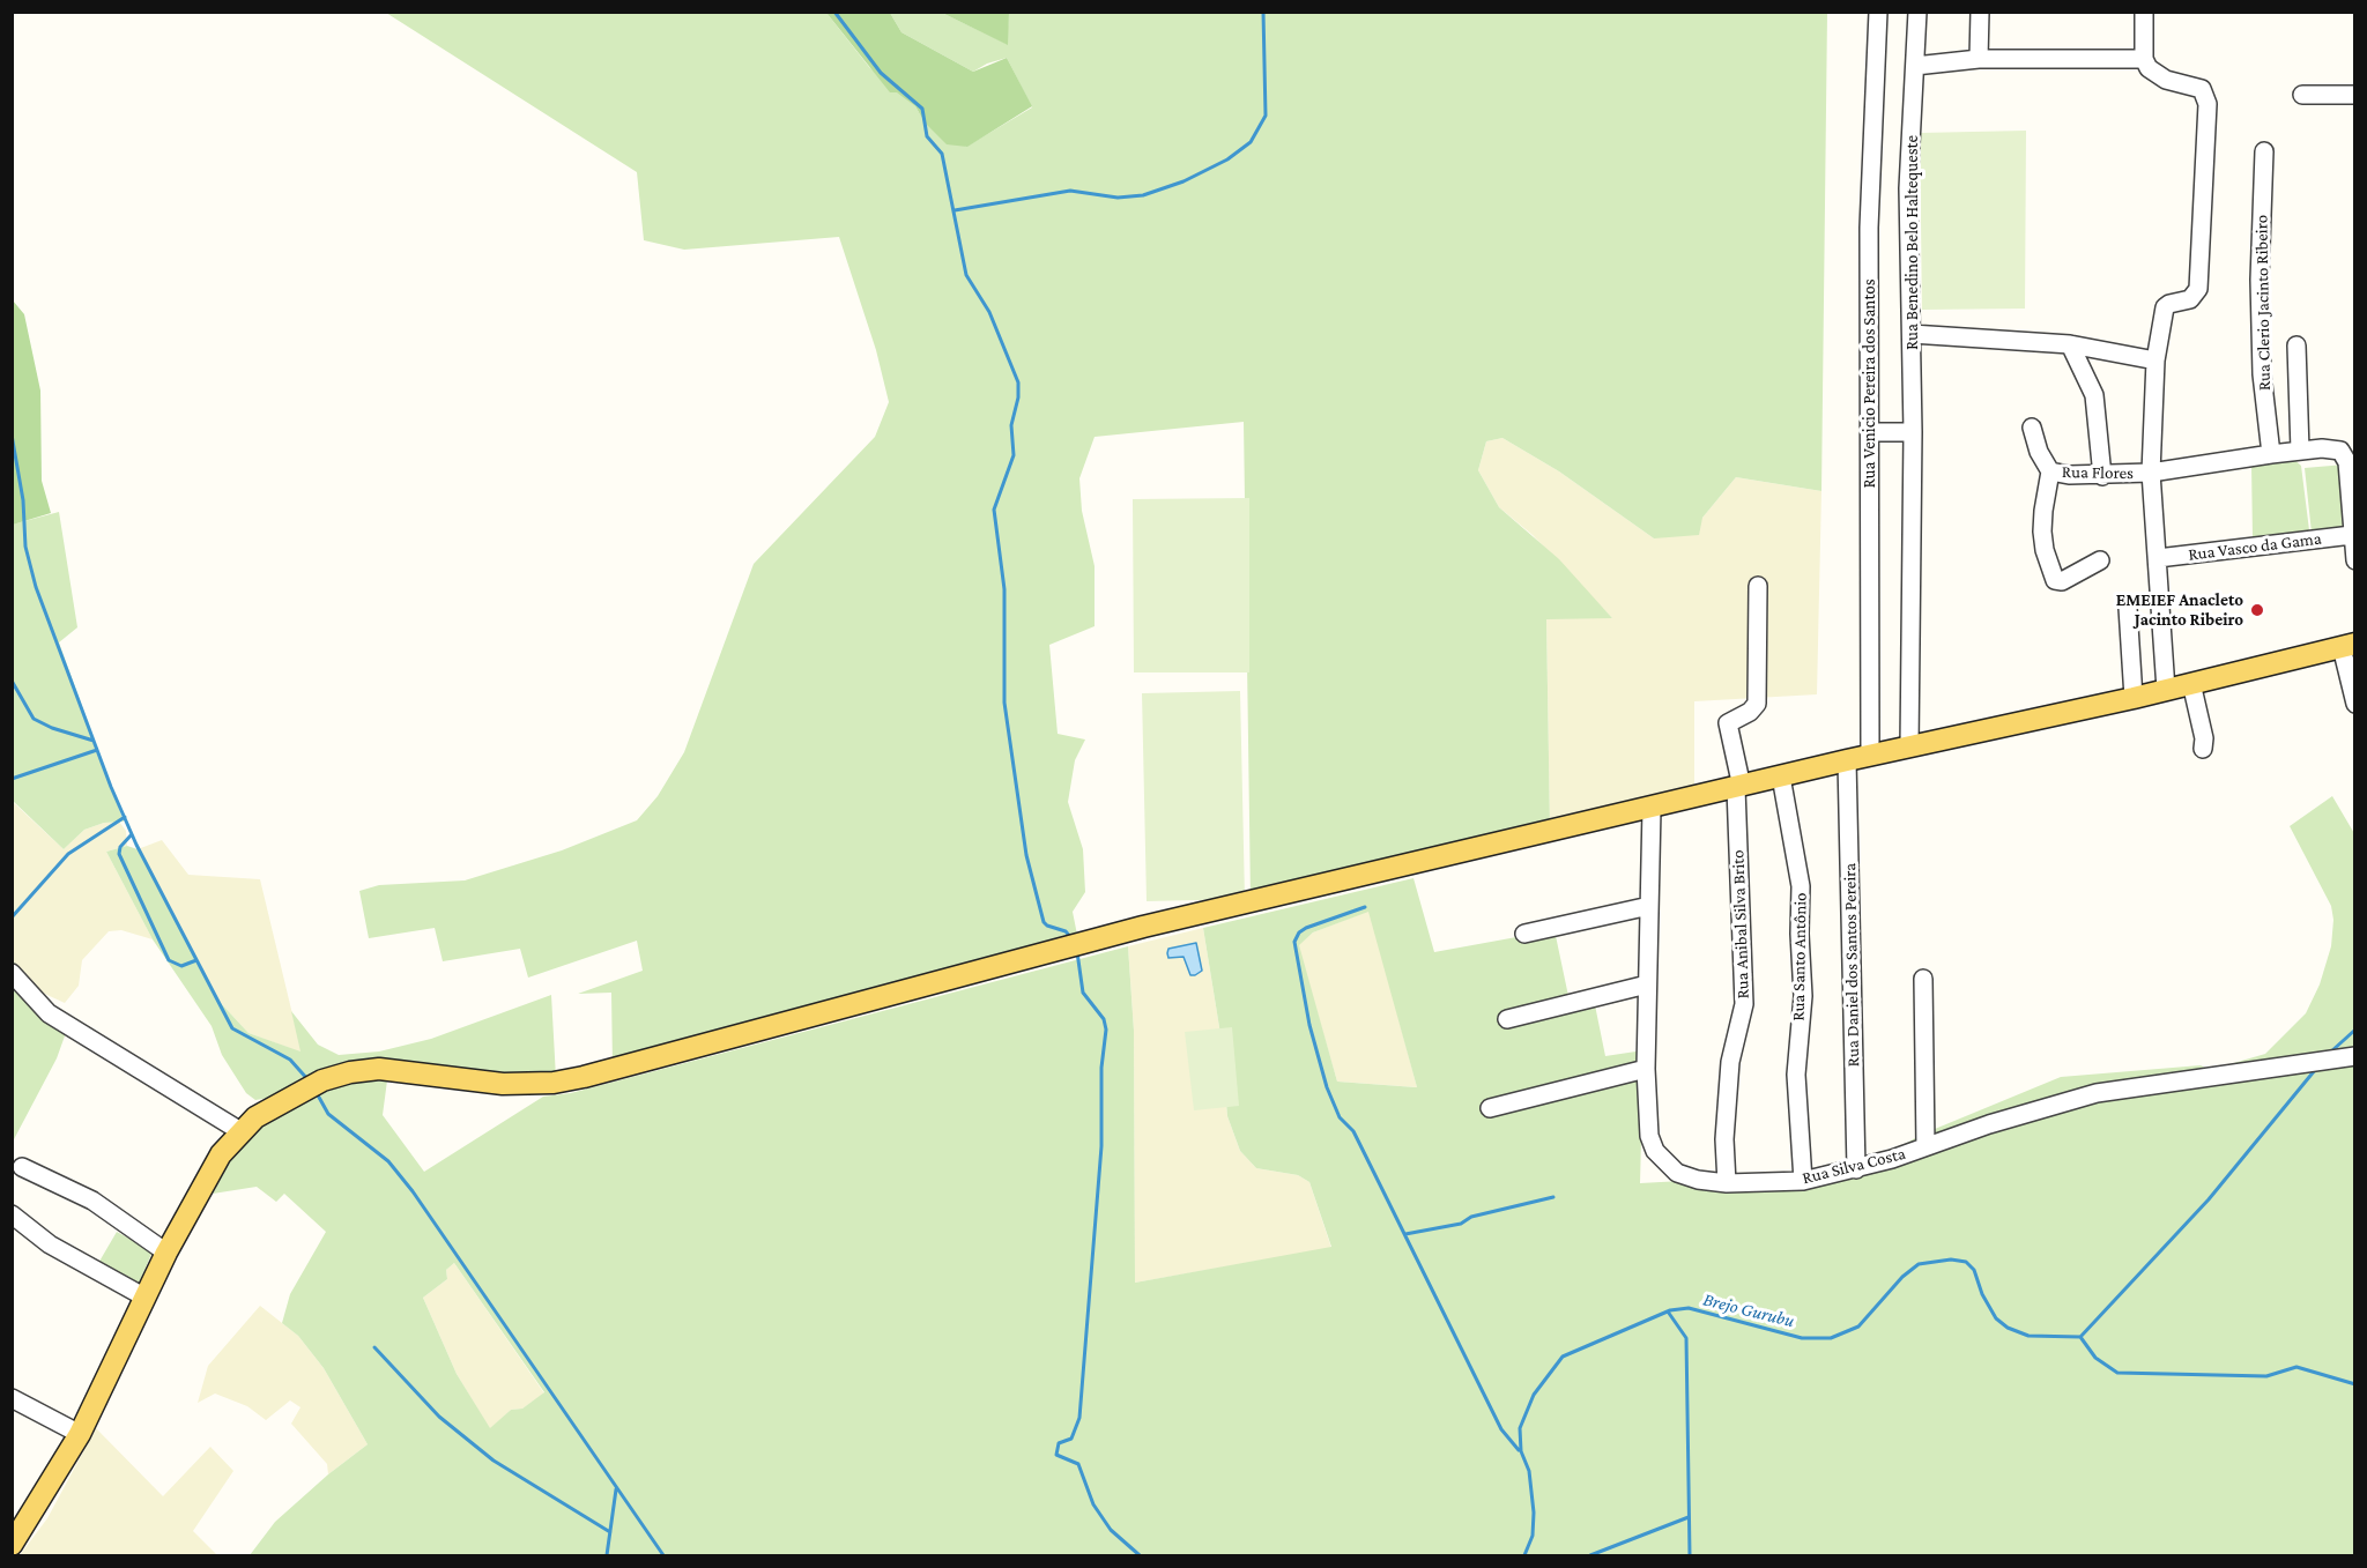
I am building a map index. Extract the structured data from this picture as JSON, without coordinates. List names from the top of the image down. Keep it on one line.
{"streets":{"street":["Rua Benedino Belo Haltequeste","Rua Clerio Jacinto Ribeiro","Rua Venicio Pereira dos Santos","Rua Flores","Rua Vasco da Gama","Rua Anibal Silva Brito","Rua Santo Antônio","Rua Daniel dos Santos Pereira","Rua Silva Costa"]},"crossings":[["Rua Clerio Jacinto Ribeiro","Rua Flores"],["Rua Anibal Silva Brito","Rua Silva Costa"],["Rua Santo Antônio","Rua Silva Costa"],["Rua Daniel dos Santos Pereira","Rua Silva Costa"]],"water":["Brejo Gurubu"],"places":["EMEIEF Anacleto Jacinto Ribeiro"]}
